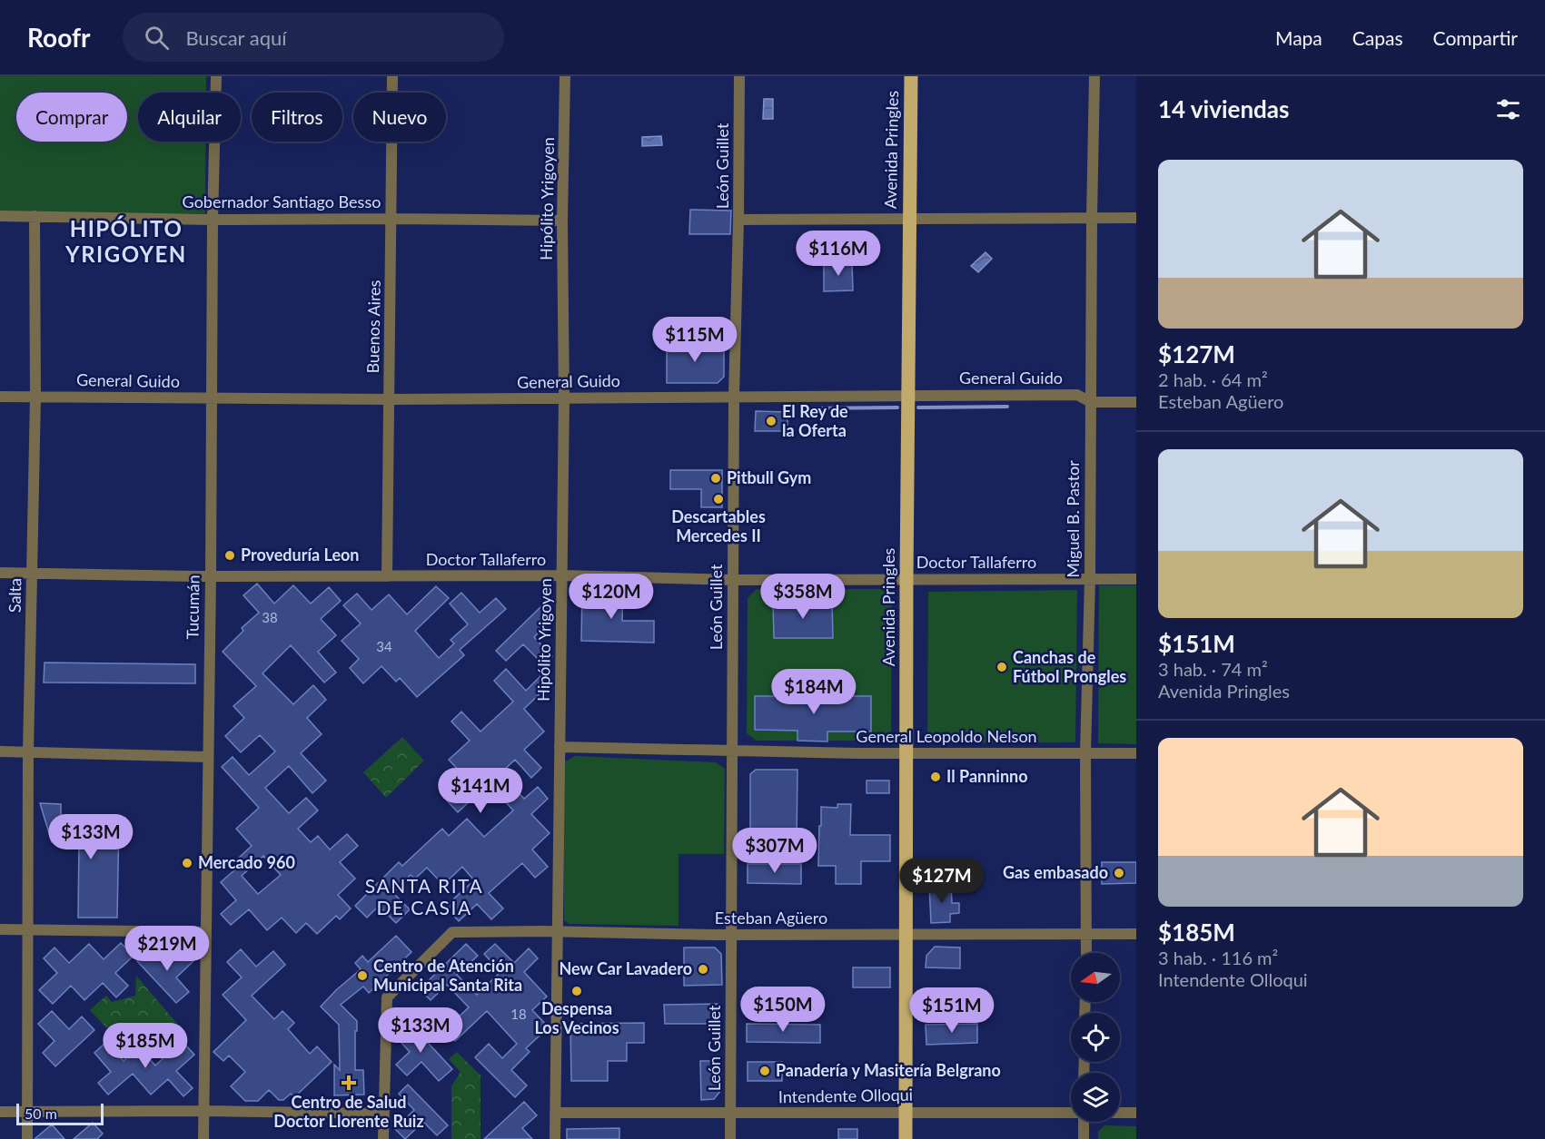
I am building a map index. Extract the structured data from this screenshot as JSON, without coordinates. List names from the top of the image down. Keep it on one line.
{"streets":{"main road":["Avenida Pringles"],"street":["León Guillet","Hipólito Yrigoyen","Gobernador Santiago Besso","Buenos Aires","General Guido","Miguel B. Pastor","Doctor Tallaferro","Salta","Tucumán","General Leopoldo Nelson","Esteban Agüero","Intendente Olloqui"]},"crossings":[["Avenida Pringles","General Guido"],["Avenida Pringles","Doctor Tallaferro"],["Avenida Pringles","General Leopoldo Nelson"],["Avenida Pringles","Esteban Agüero"],["Avenida Pringles","Intendente Olloqui"],["León Guillet","General Guido"],["León Guillet","Doctor Tallaferro"],["León Guillet","General Leopoldo Nelson"],["León Guillet","Esteban Agüero"],["León Guillet","Intendente Olloqui"],["Hipólito Yrigoyen","Gobernador Santiago Besso"],["Hipólito Yrigoyen","General Guido"],["Hipólito Yrigoyen","Doctor Tallaferro"],["Hipólito Yrigoyen","General Leopoldo Nelson"],["Hipólito Yrigoyen","Esteban Agüero"],["Hipólito Yrigoyen","Intendente Olloqui"],["Gobernador Santiago Besso","Buenos Aires"],["Gobernador Santiago Besso","Salta"],["Gobernador Santiago Besso","Tucumán"],["Buenos Aires","General Guido"],["Buenos Aires","Doctor Tallaferro"],["General Guido","Miguel B. Pastor"],["General Guido","Salta"],["General Guido","Tucumán"],["Miguel B. Pastor","Doctor Tallaferro"],["Miguel B. Pastor","General Leopoldo Nelson"],["Miguel B. Pastor","Esteban Agüero"],["Doctor Tallaferro","Salta"],["Doctor Tallaferro","Tucumán"]],"districts":["HIPÓLITO YRIGOYEN","SANTA RITA DE CASIA"],"places":{"other":["El Rey de la Oferta","Pitbull Gym","Descartables Mercedes II","Proveduría Leon","Canchas de Fútbol Prongles","Il Panninno","Mercado 960","Gas embasado","New Car Lavadero","Centro de Atención Municipal Santa Rita","Despensa Los Vecinos","Panadería y Masitería Belgrano"],"health":["Centro de Salud Doctor Llorente Ruiz"]},"house_numbers":["38","34","18"],"scale_bar":"50 m","north":"left","page":{"header":"Roofr","search":"Buscar aquí","nav":["Mapa","Capas","Compartir"],"heading":"14 viviendas","chip":["Comprar","Alquilar","Filtros","Nuevo"],"list":[{"name":"$127M","note":"2 hab. · 64 m² · Esteban Agüero"},{"name":"$151M","note":"3 hab. · 74 m² · Avenida Pringles"},{"name":"$185M","note":"3 hab. · 116 m² · Intendente Olloqui"}],"price":["$116M","$115M","$120M","$358M","$184M","$141M","$133M","$307M","$127M","$219M","$150M","$151M","$133M","$185M"],"scale":"50 m"}}
